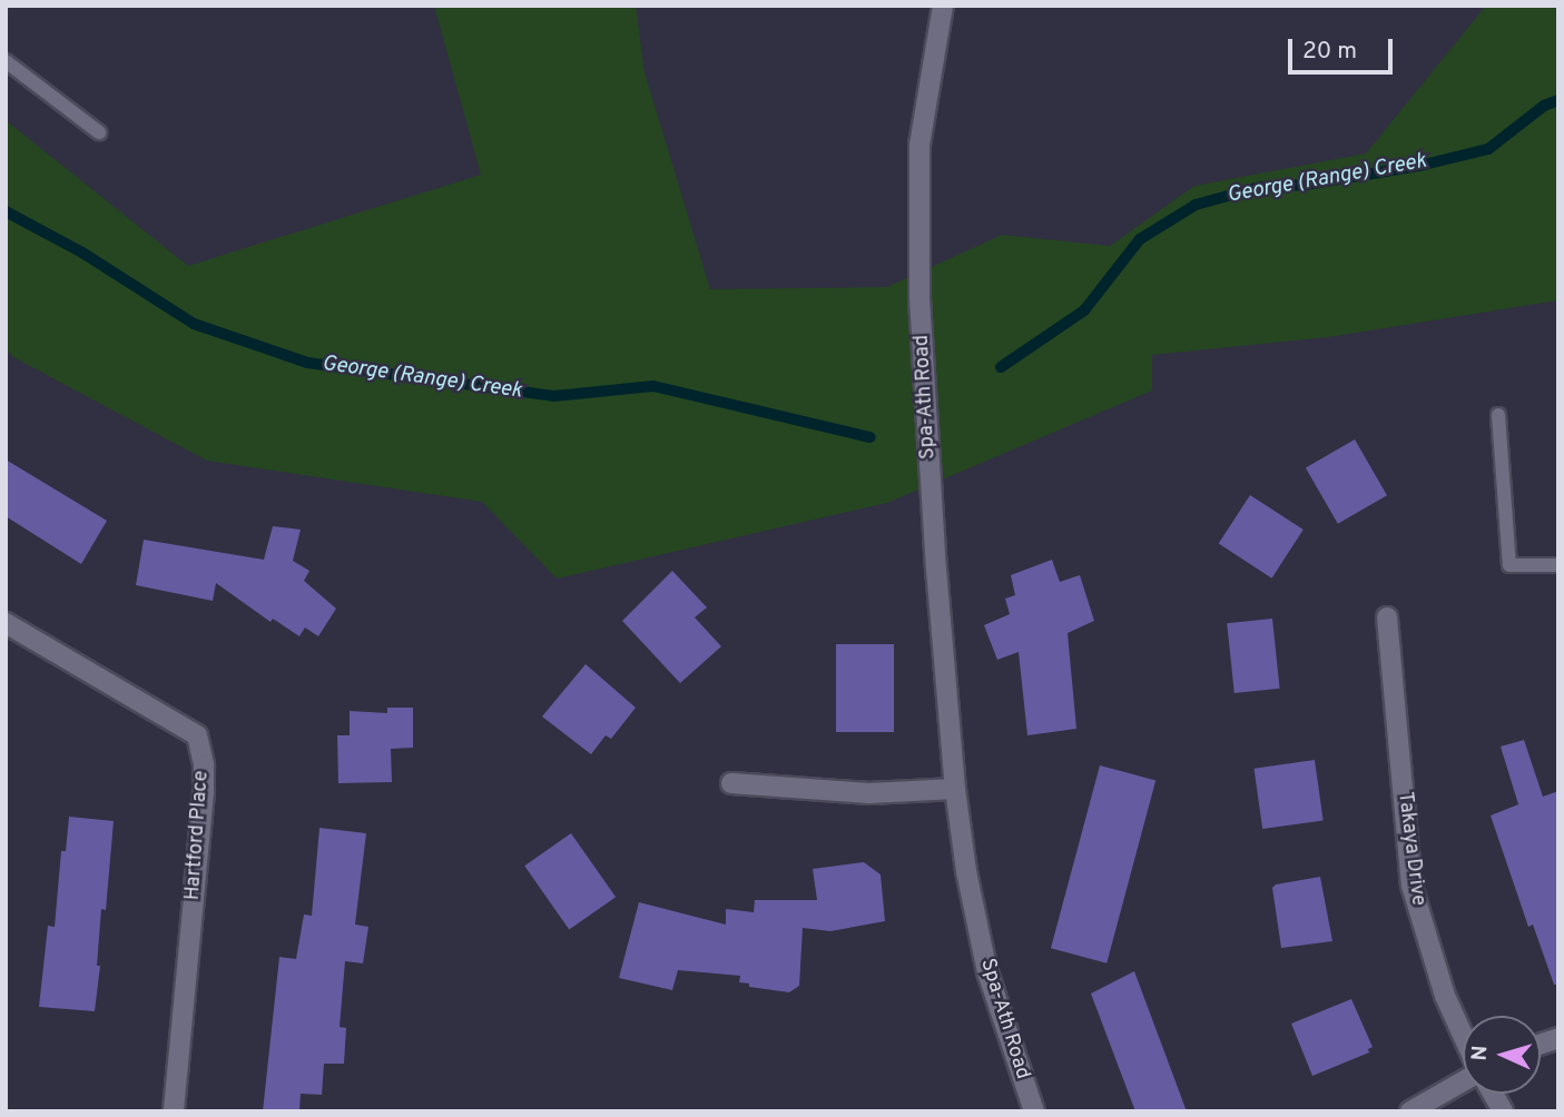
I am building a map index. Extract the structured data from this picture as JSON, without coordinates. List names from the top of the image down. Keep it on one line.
{"streets":{"street":["Spa-Ath Road","Hartford Place","Takaya Drive"]},"water":["George (Range) Creek"],"scale_bar":"20 m","north":"left"}
